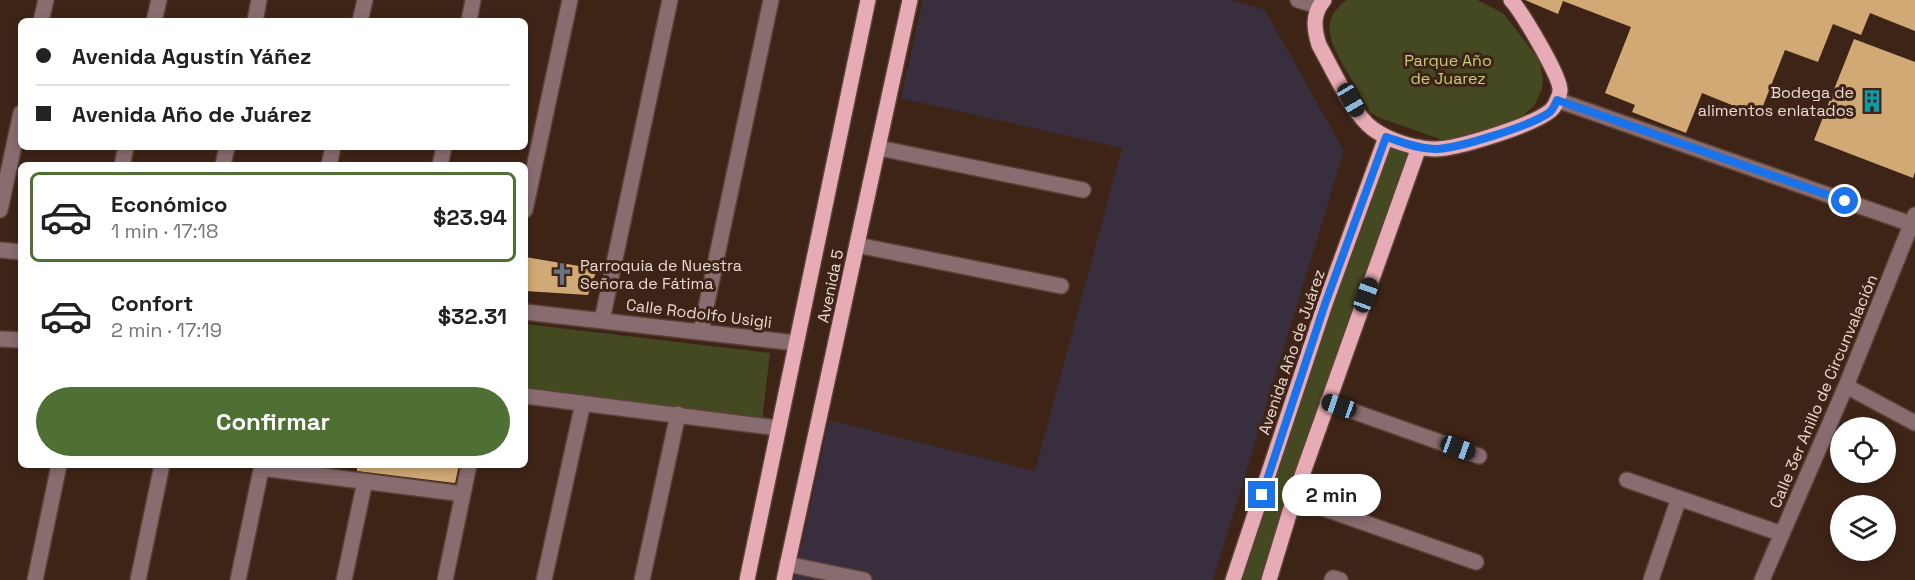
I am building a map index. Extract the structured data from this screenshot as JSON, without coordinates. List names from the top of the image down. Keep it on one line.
{"streets":{"main road":["Avenida 5","Avenida Año de Juárez"],"street":["Calle Rodolfo Usigli","Calle 3er Anillo de Circunvalación"]},"crossings":[["Avenida 5","Calle Rodolfo Usigli"]],"parks":["Parque Año de Juarez"],"places":{"building":["Bodega de alimentos enlatados"],"church":["Parroquia de Nuestra Señora de Fátima"]},"page":{"banner":["Avenida Agustín Yáñez","Avenida Año de Juárez"],"list":[{"name":"Económico","note":"1 min · 17:18","value":"$23.94"},{"name":"Confort","note":"2 min · 17:19","value":"$32.31"}],"buttons":"Confirmar","bubble":"2 min"}}
